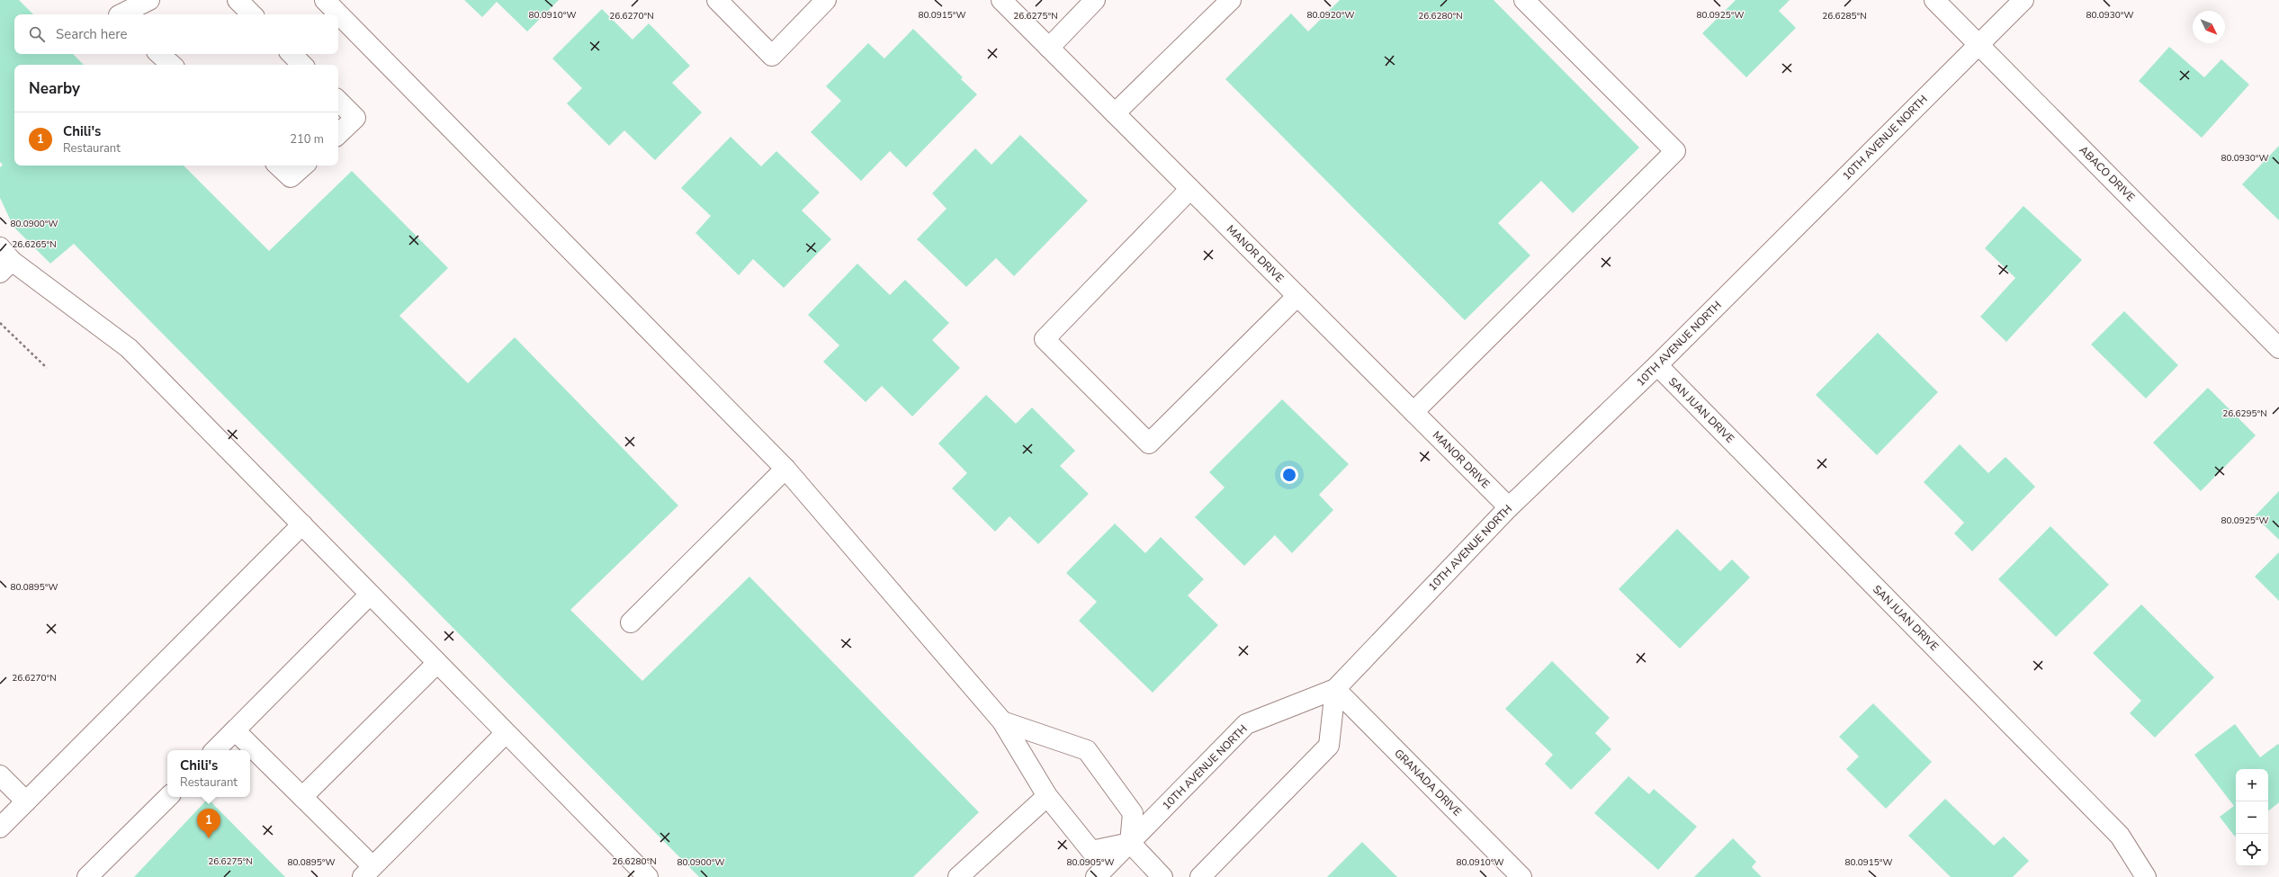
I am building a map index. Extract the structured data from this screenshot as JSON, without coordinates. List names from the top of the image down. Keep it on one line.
{"streets":{"street":["10TH AVENUE NORTH","ABACO DRIVE","MANOR DRIVE","SAN JUAN DRIVE","GRANADA DRIVE"]},"crossings":[["10TH AVENUE NORTH","ABACO DRIVE"],["10TH AVENUE NORTH","MANOR DRIVE"],["10TH AVENUE NORTH","SAN JUAN DRIVE"],["10TH AVENUE NORTH","GRANADA DRIVE"]],"north":"bottom right","page":{"search":"Search here","heading":"Nearby","list":[{"mark":"1","name":"Chili's","note":"Restaurant","value":"210 m"}],"popup":["Chili's","Restaurant"],"map_buttons":["+","−"],"pins":"1"},"coordinates":["80.0910°W","80.0920°W","80.0925°W","80.0915°W","80.0930°W","26.6270°N","26.6275°N","26.6280°N","26.6285°N","80.0900°W","26.6265°N","26.6295°N","80.0895°W","80.0905°W"]}
